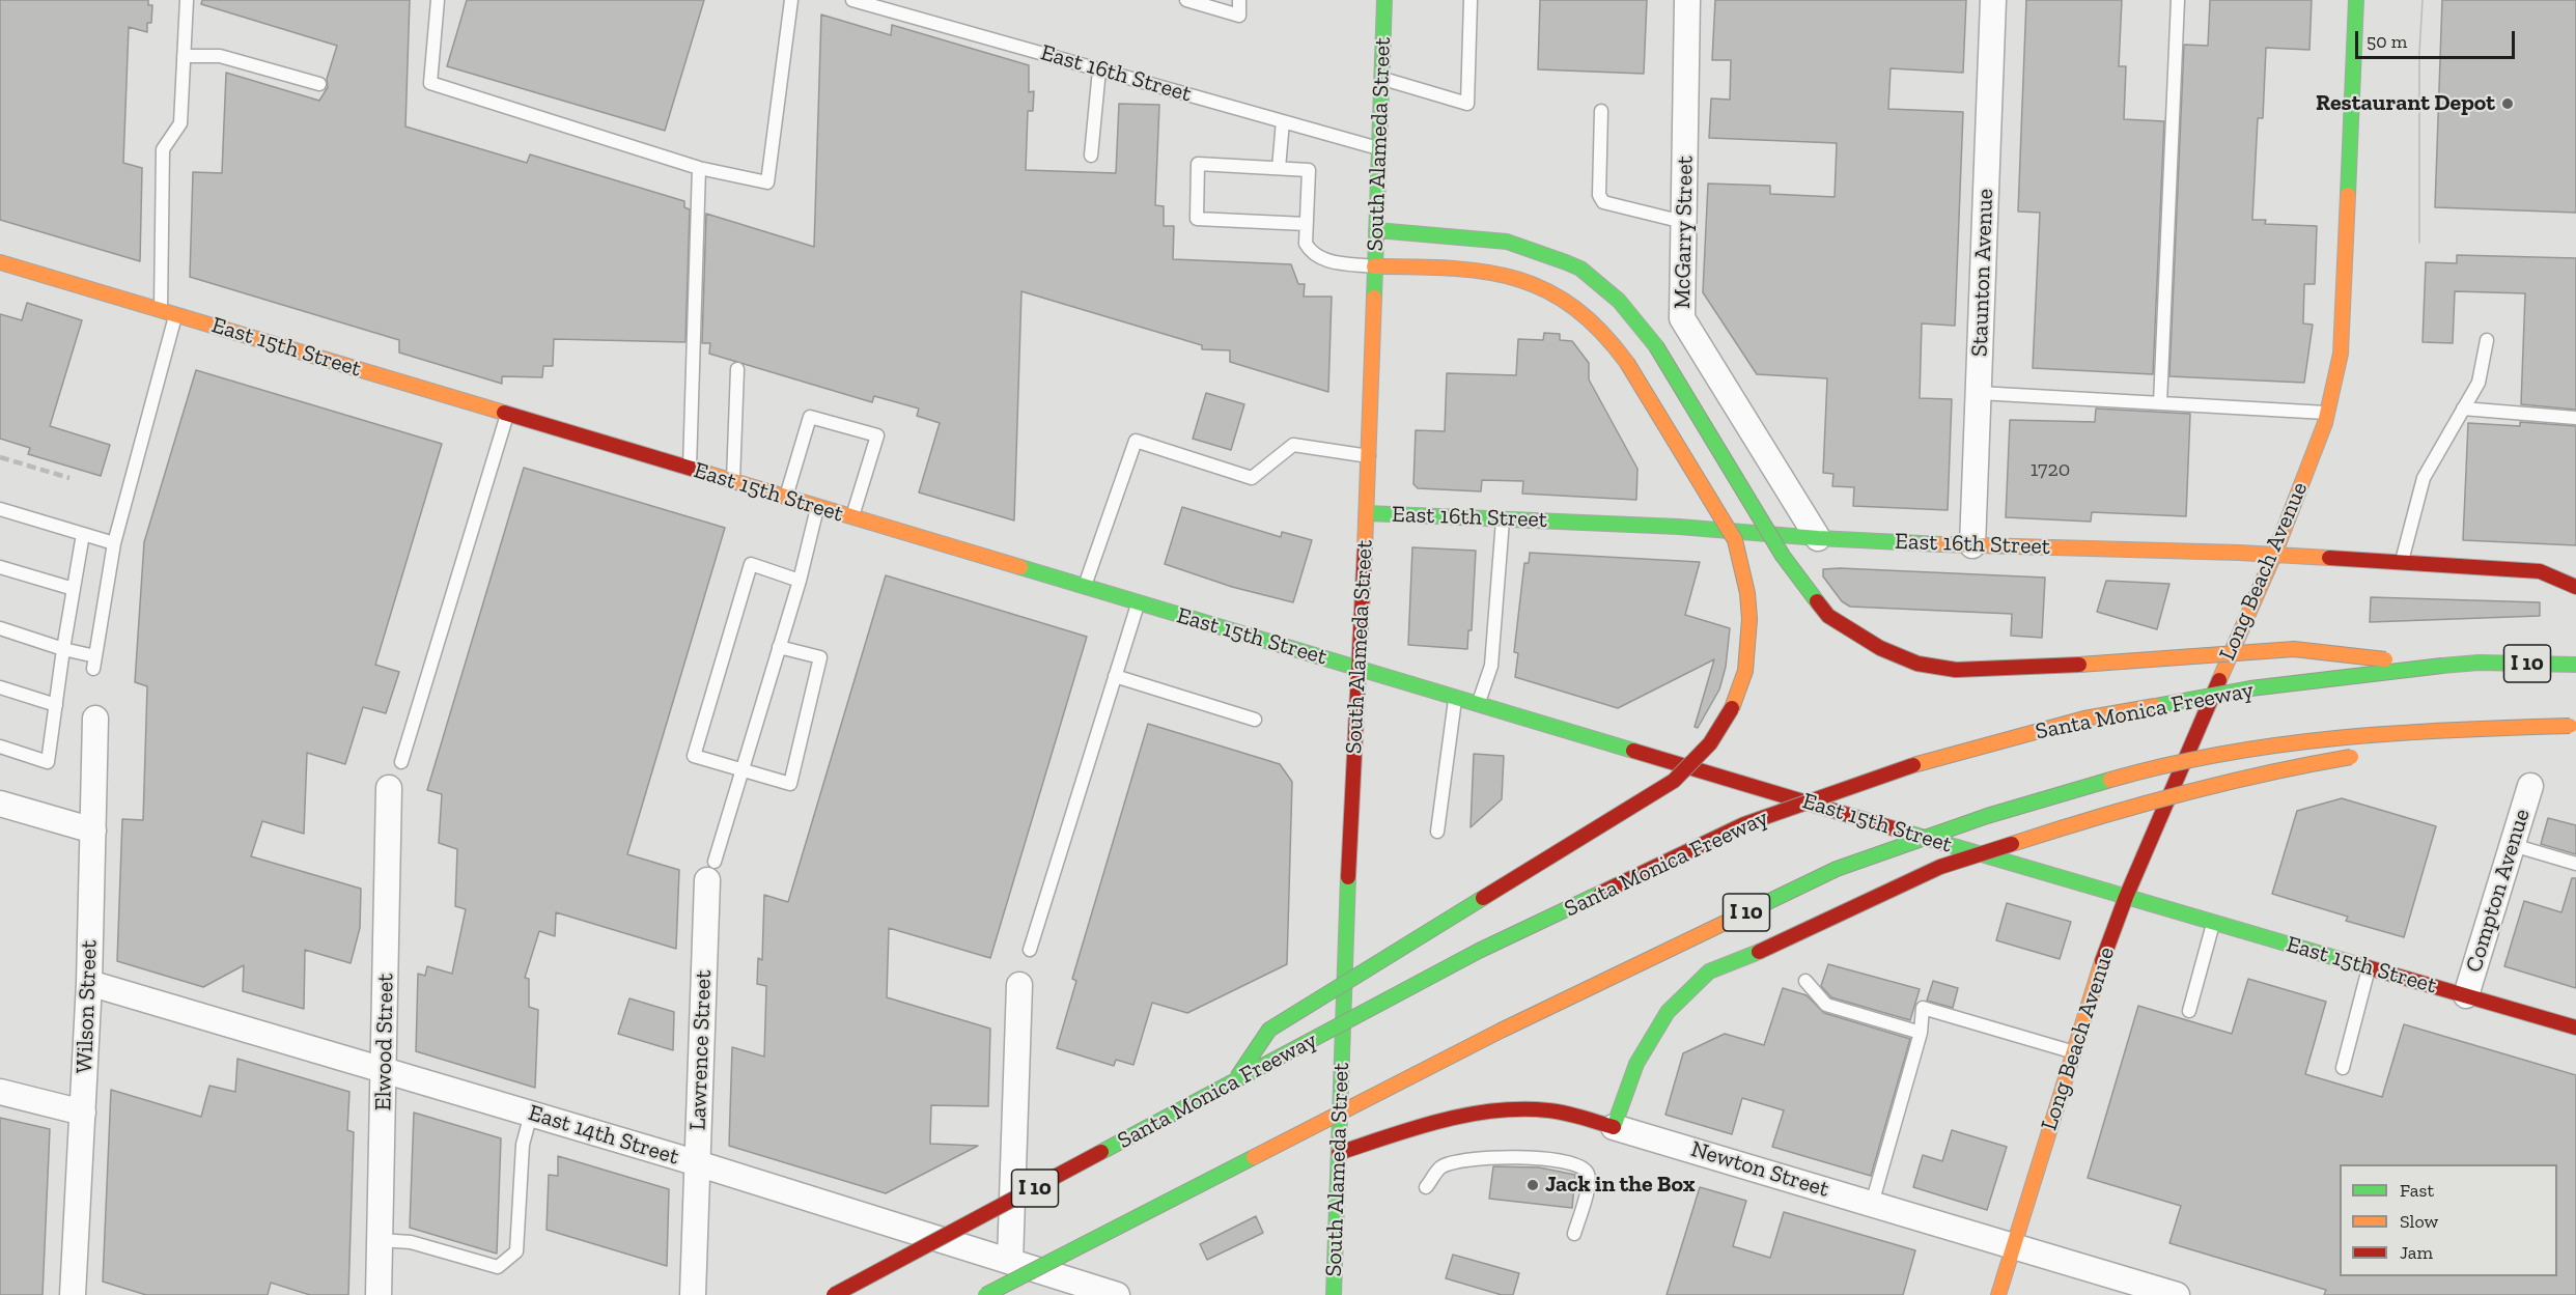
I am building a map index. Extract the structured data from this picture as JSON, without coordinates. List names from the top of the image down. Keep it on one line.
{"streets":{"main road":["East 16th Street","South Alameda Street","East 15th Street","Long Beach Avenue","I 10","Santa Monica Freeway","Newton Street"],"street":["McGarry Street","Staunton Avenue","Compton Avenue","Wilson Street","Elwood Street","Lawrence Street","East 14th Street"]},"crossings":[["East 16th Street","South Alameda Street"],["East 16th Street","McGarry Street"],["East 16th Street","Staunton Avenue"],["East 16th Street","Long Beach Avenue"],["South Alameda Street","East 15th Street"],["South Alameda Street","Newton Street"],["East 15th Street","Long Beach Avenue"],["East 15th Street","Compton Avenue"],["Long Beach Avenue","Newton Street"],["Wilson Street","East 14th Street"],["Elwood Street","East 14th Street"],["Lawrence Street","East 14th Street"]],"places":["Restaurant Depot","Jack in the Box"],"house_numbers":["1720"],"legend":["Fast","Slow","Jam"],"scale_bar":"50 m"}
